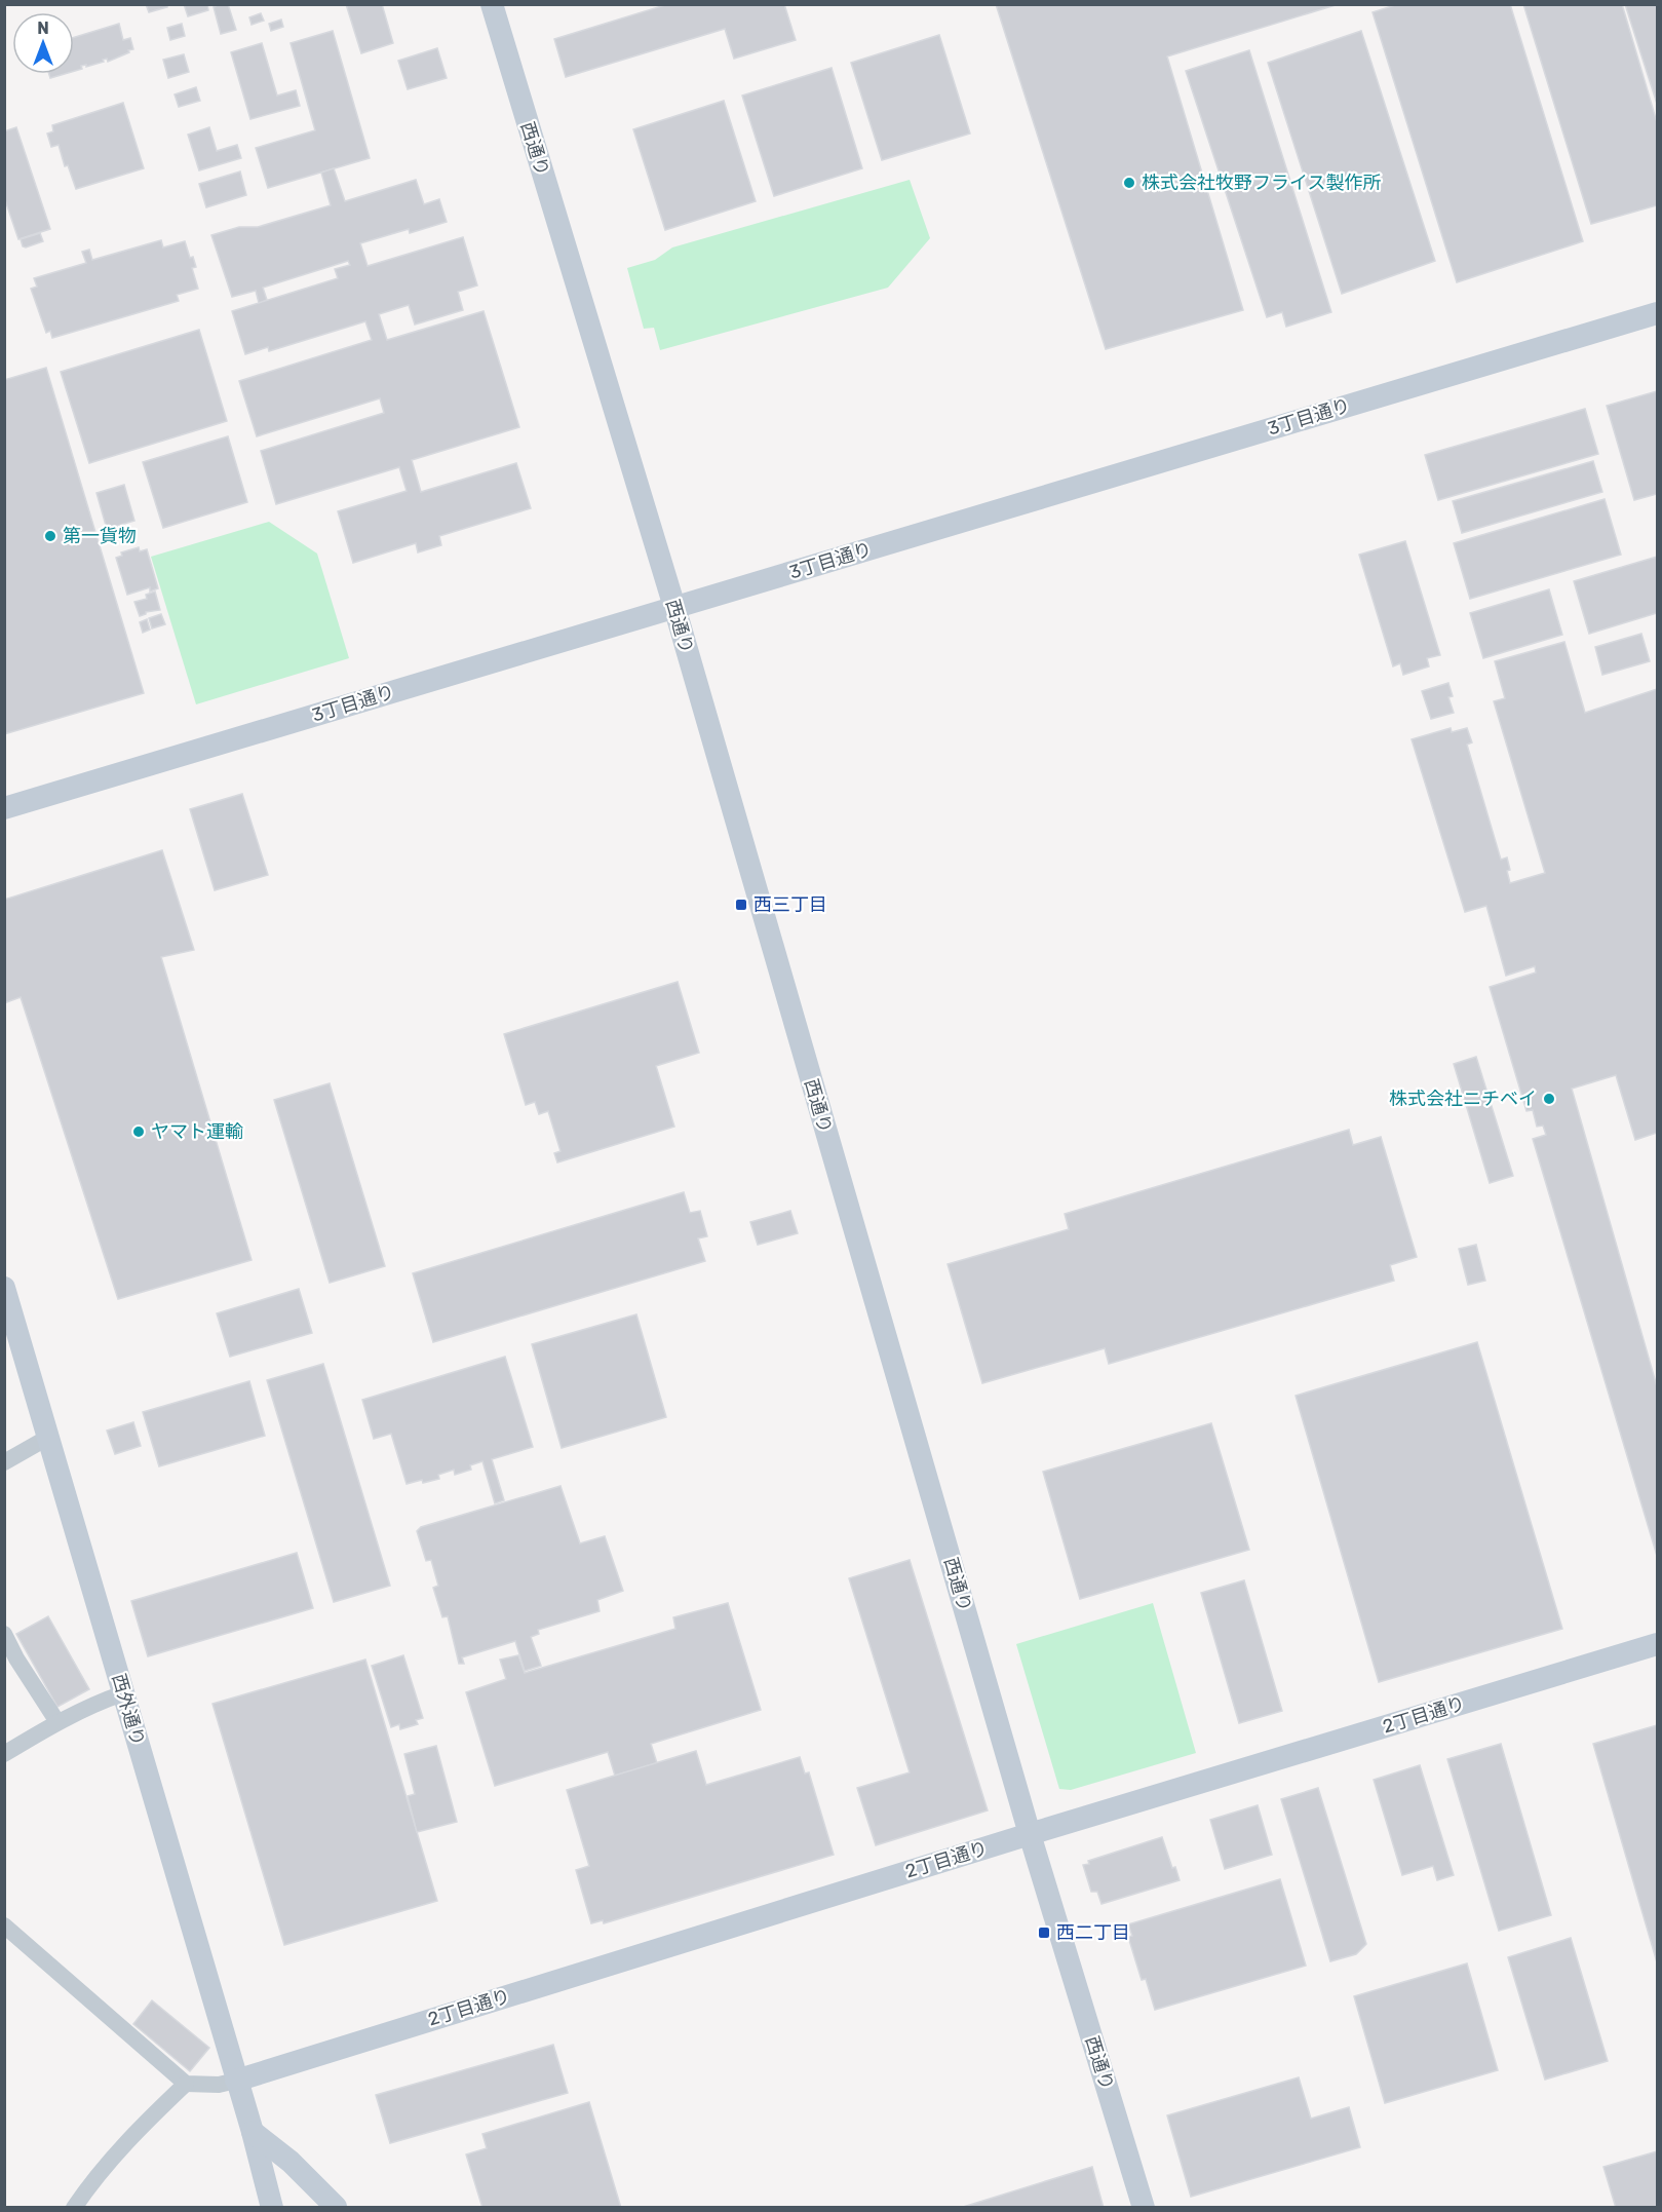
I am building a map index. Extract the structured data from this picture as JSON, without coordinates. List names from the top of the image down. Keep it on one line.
{"streets":{"street":["西通り","3丁目通り","西外通り","2丁目通り"]},"crossings":[["西通り","3丁目通り"],["西通り","2丁目通り"],["西外通り","2丁目通り"]],"places":{"other":["株式会社牧野フライス製作所","第一貨物","株式会社ニチベイ","ヤマト運輸"],"transit":["西三丁目","西二丁目"]},"north":"top"}
